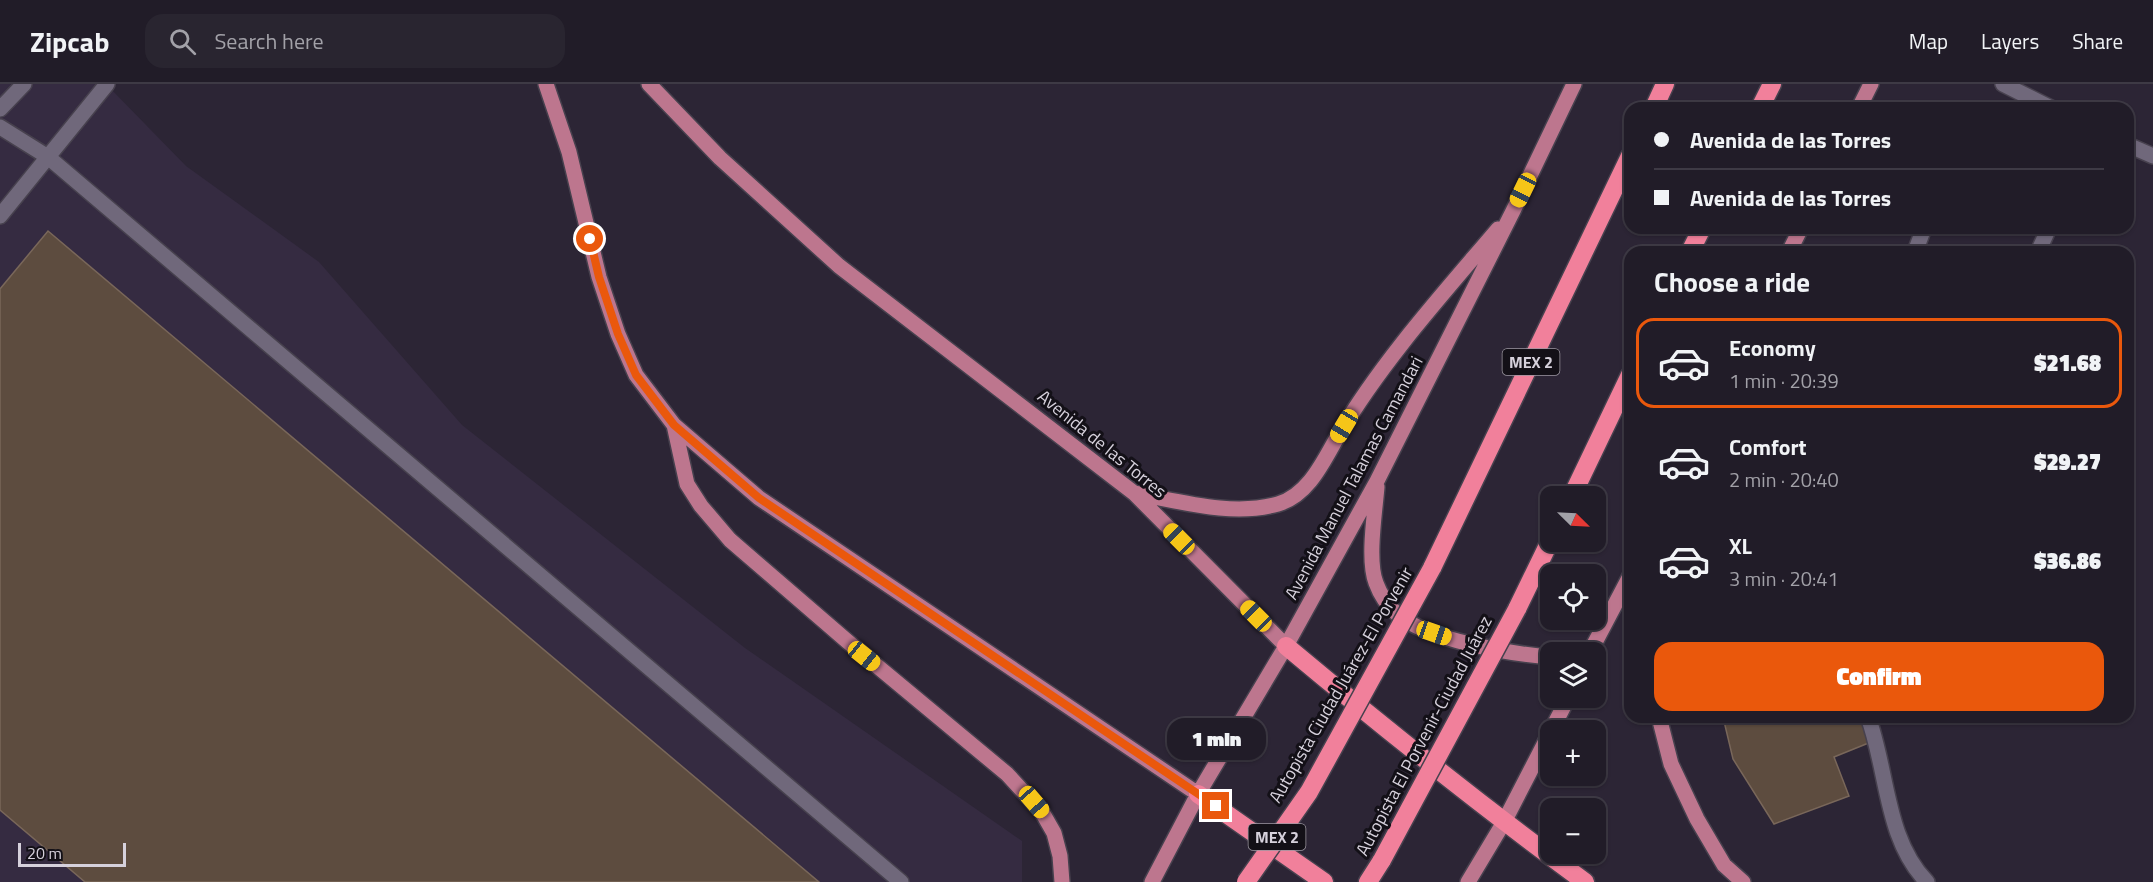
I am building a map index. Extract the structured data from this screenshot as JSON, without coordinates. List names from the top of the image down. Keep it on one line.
{"streets":{"highway":["MEX 2","Avenida de las Torres","Autopista Ciudad Juárez-El Porvenir","Autopista El Porvenir-Ciudad Juárez"],"main road":["Avenida Manuel Talamas Camandari"]},"crossings":[["Avenida de las Torres","Avenida Manuel Talamas Camandari"]],"scale_bar":"20 m","north":"bottom right","page":{"header":"Zipcab","search":"Search here","nav":["Map","Layers","Share"],"banner":["Avenida de las Torres","Avenida de las Torres"],"heading":"Choose a ride","list":[{"name":"Economy","note":"1 min · 20:39","value":"$21.68"},{"name":"Comfort","note":"2 min · 20:40","value":"$29.27"},{"name":"XL","note":"3 min · 20:41","value":"$36.86"}],"map_buttons":["+","−"],"buttons":"Confirm","bubble":"1 min","scale":"20 m"}}
